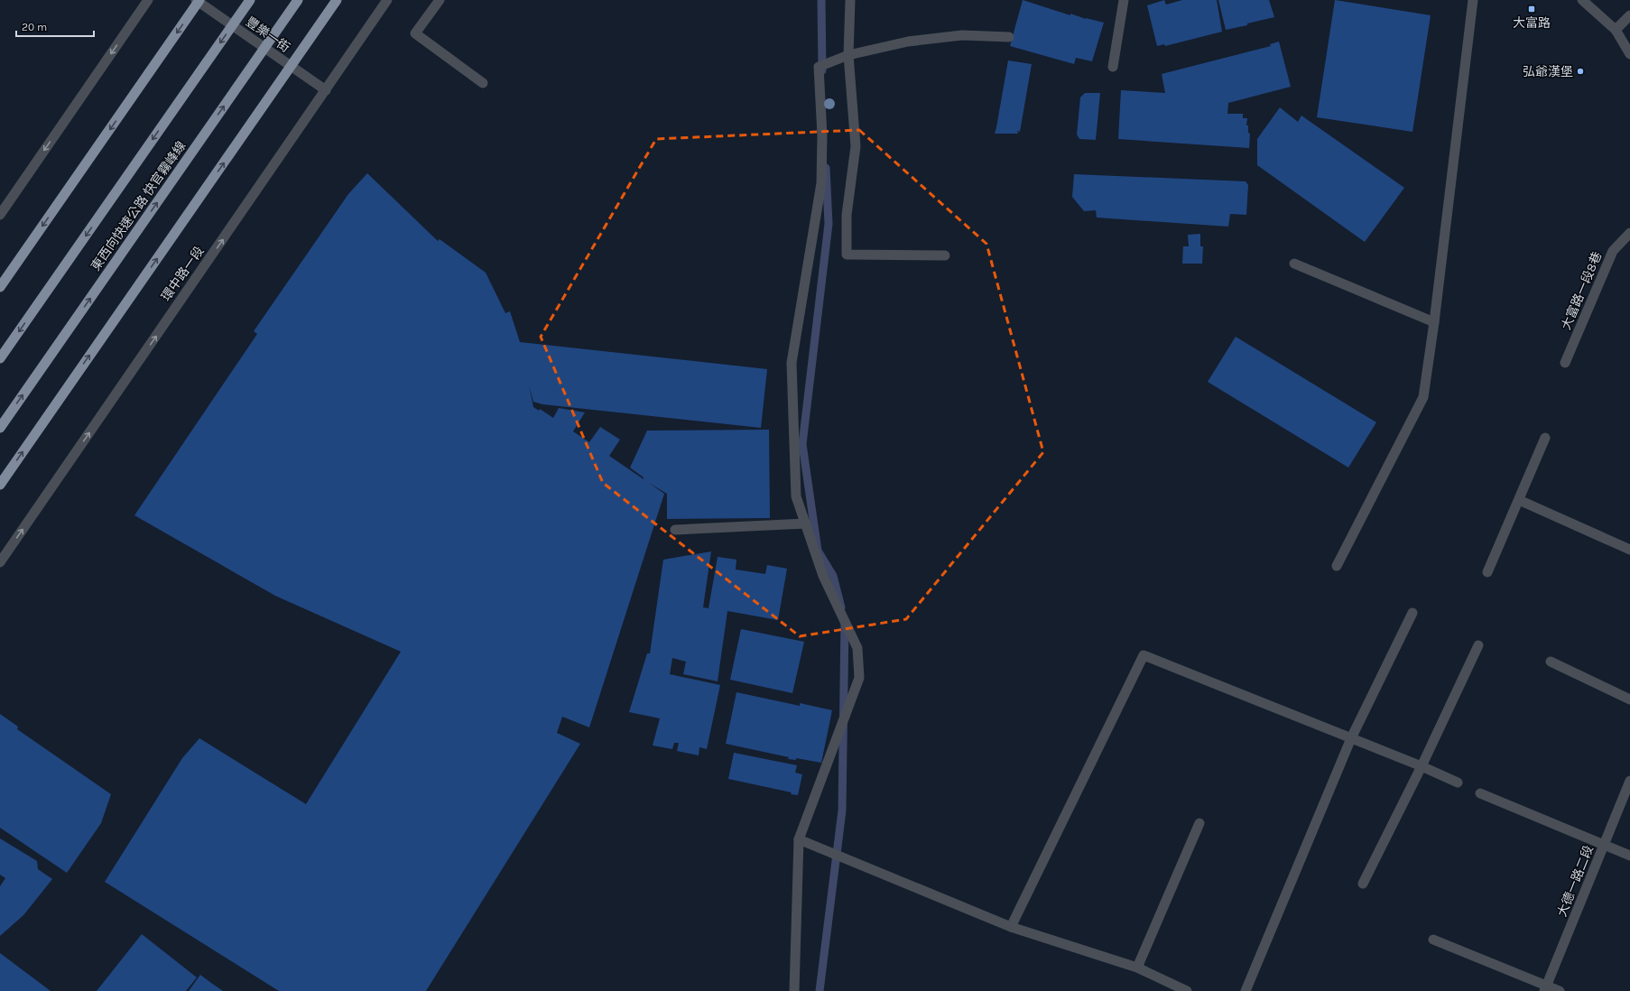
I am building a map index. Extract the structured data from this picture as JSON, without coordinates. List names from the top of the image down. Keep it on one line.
{"streets":{"highway":["東西向快速公路 快官霧峰線"],"street":["豐樂一街","環中路一段","大富路一段8巷","大德一路二段"]},"crossings":[["豐樂一街","環中路一段"]],"one_way":["環中路一段"],"places":{"transit":["大富路"],"other":["弘爺漢堡"]},"scale_bar":"20 m"}
